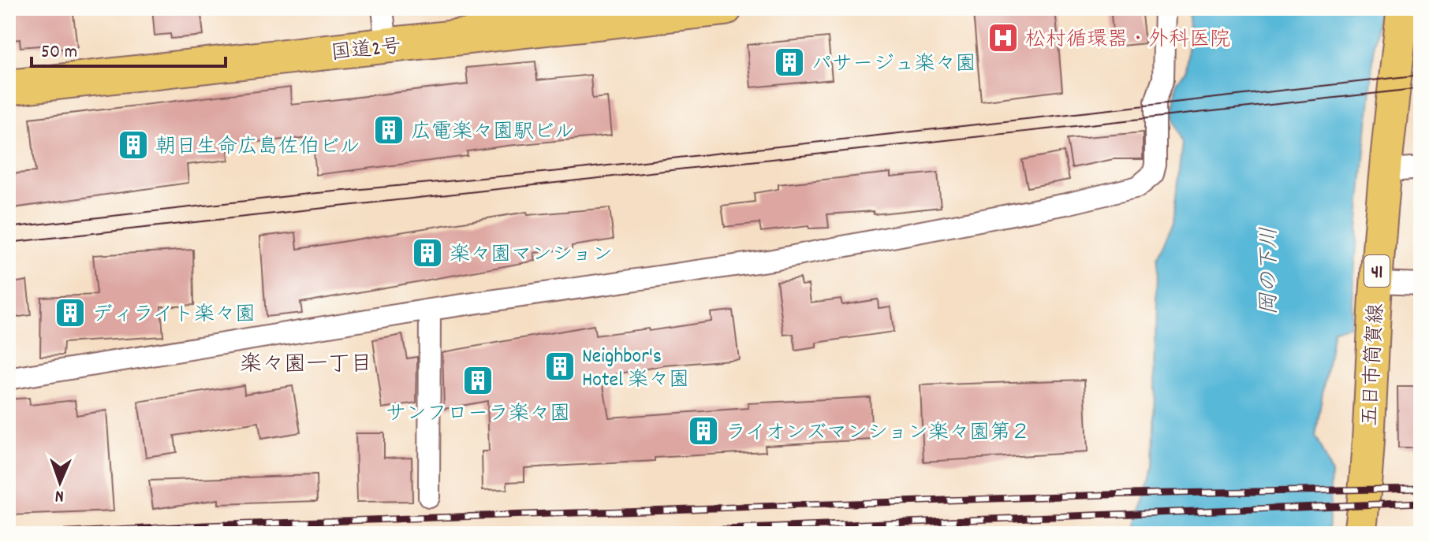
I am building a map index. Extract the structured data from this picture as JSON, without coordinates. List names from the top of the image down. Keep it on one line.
{"streets":{"highway":["国道2号"],"main road":["41","五日市筒賀線"]},"districts":["楽々園一丁目"],"water":["岡の下川"],"places":{"hospital":["松村循環器・外科医院"],"building":["パサージュ楽々園","広電楽々園駅ビル","朝日生命広島佐伯ビル","楽々園マンション","ディライト楽々園","Neighbor's Hotel 楽々園","サンフローラ楽々園","ライオンズマンション楽々園第２"]},"scale_bar":"50 m","north":"bottom"}
